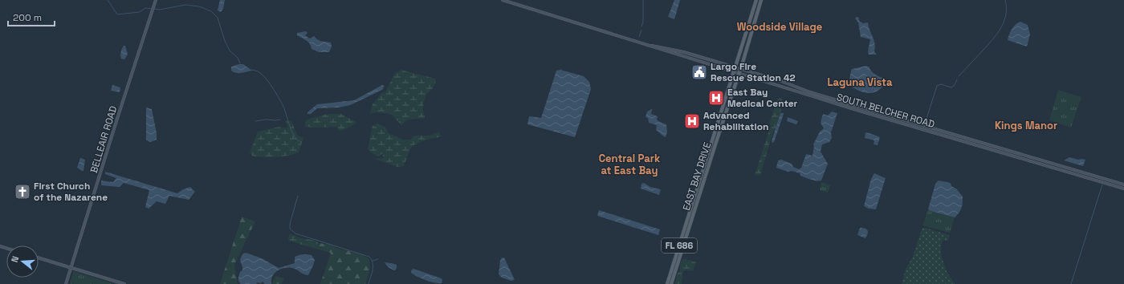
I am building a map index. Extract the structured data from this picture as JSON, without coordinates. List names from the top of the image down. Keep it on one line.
{"streets":{"main road":["SOUTH BELCHER ROAD","BELLEAIR ROAD","EAST BAY DRIVE","FL 686"]},"crossings":[["SOUTH BELCHER ROAD","EAST BAY DRIVE"]],"districts":["Woodside Village","Laguna Vista","Kings Manor","Central Park at East Bay"],"places":{"public building":["Largo Fire Rescue Station 42"],"hospital":["East Bay Medical Center","Advanced Rehabilitation"],"church":["First Church of the Nazarene"]},"scale_bar":"200 m","north":"left"}
